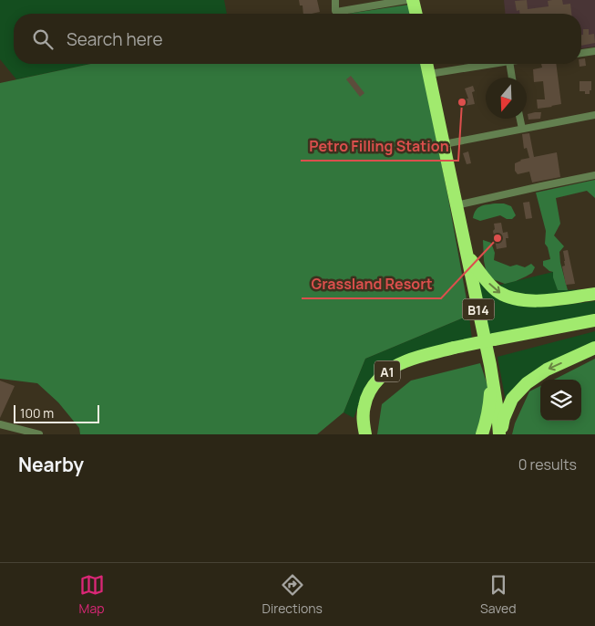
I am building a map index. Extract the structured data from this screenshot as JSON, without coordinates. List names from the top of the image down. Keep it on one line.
{"streets":{"highway":["B14","A1"]},"places":["Petro Filling Station","Grassland Resort"],"scale_bar":"100 m","north":"bottom","page":{"search":"Search here","scale":"100 m","heading":["Nearby","0 results"],"nav":["Map","Directions","Saved"]}}
